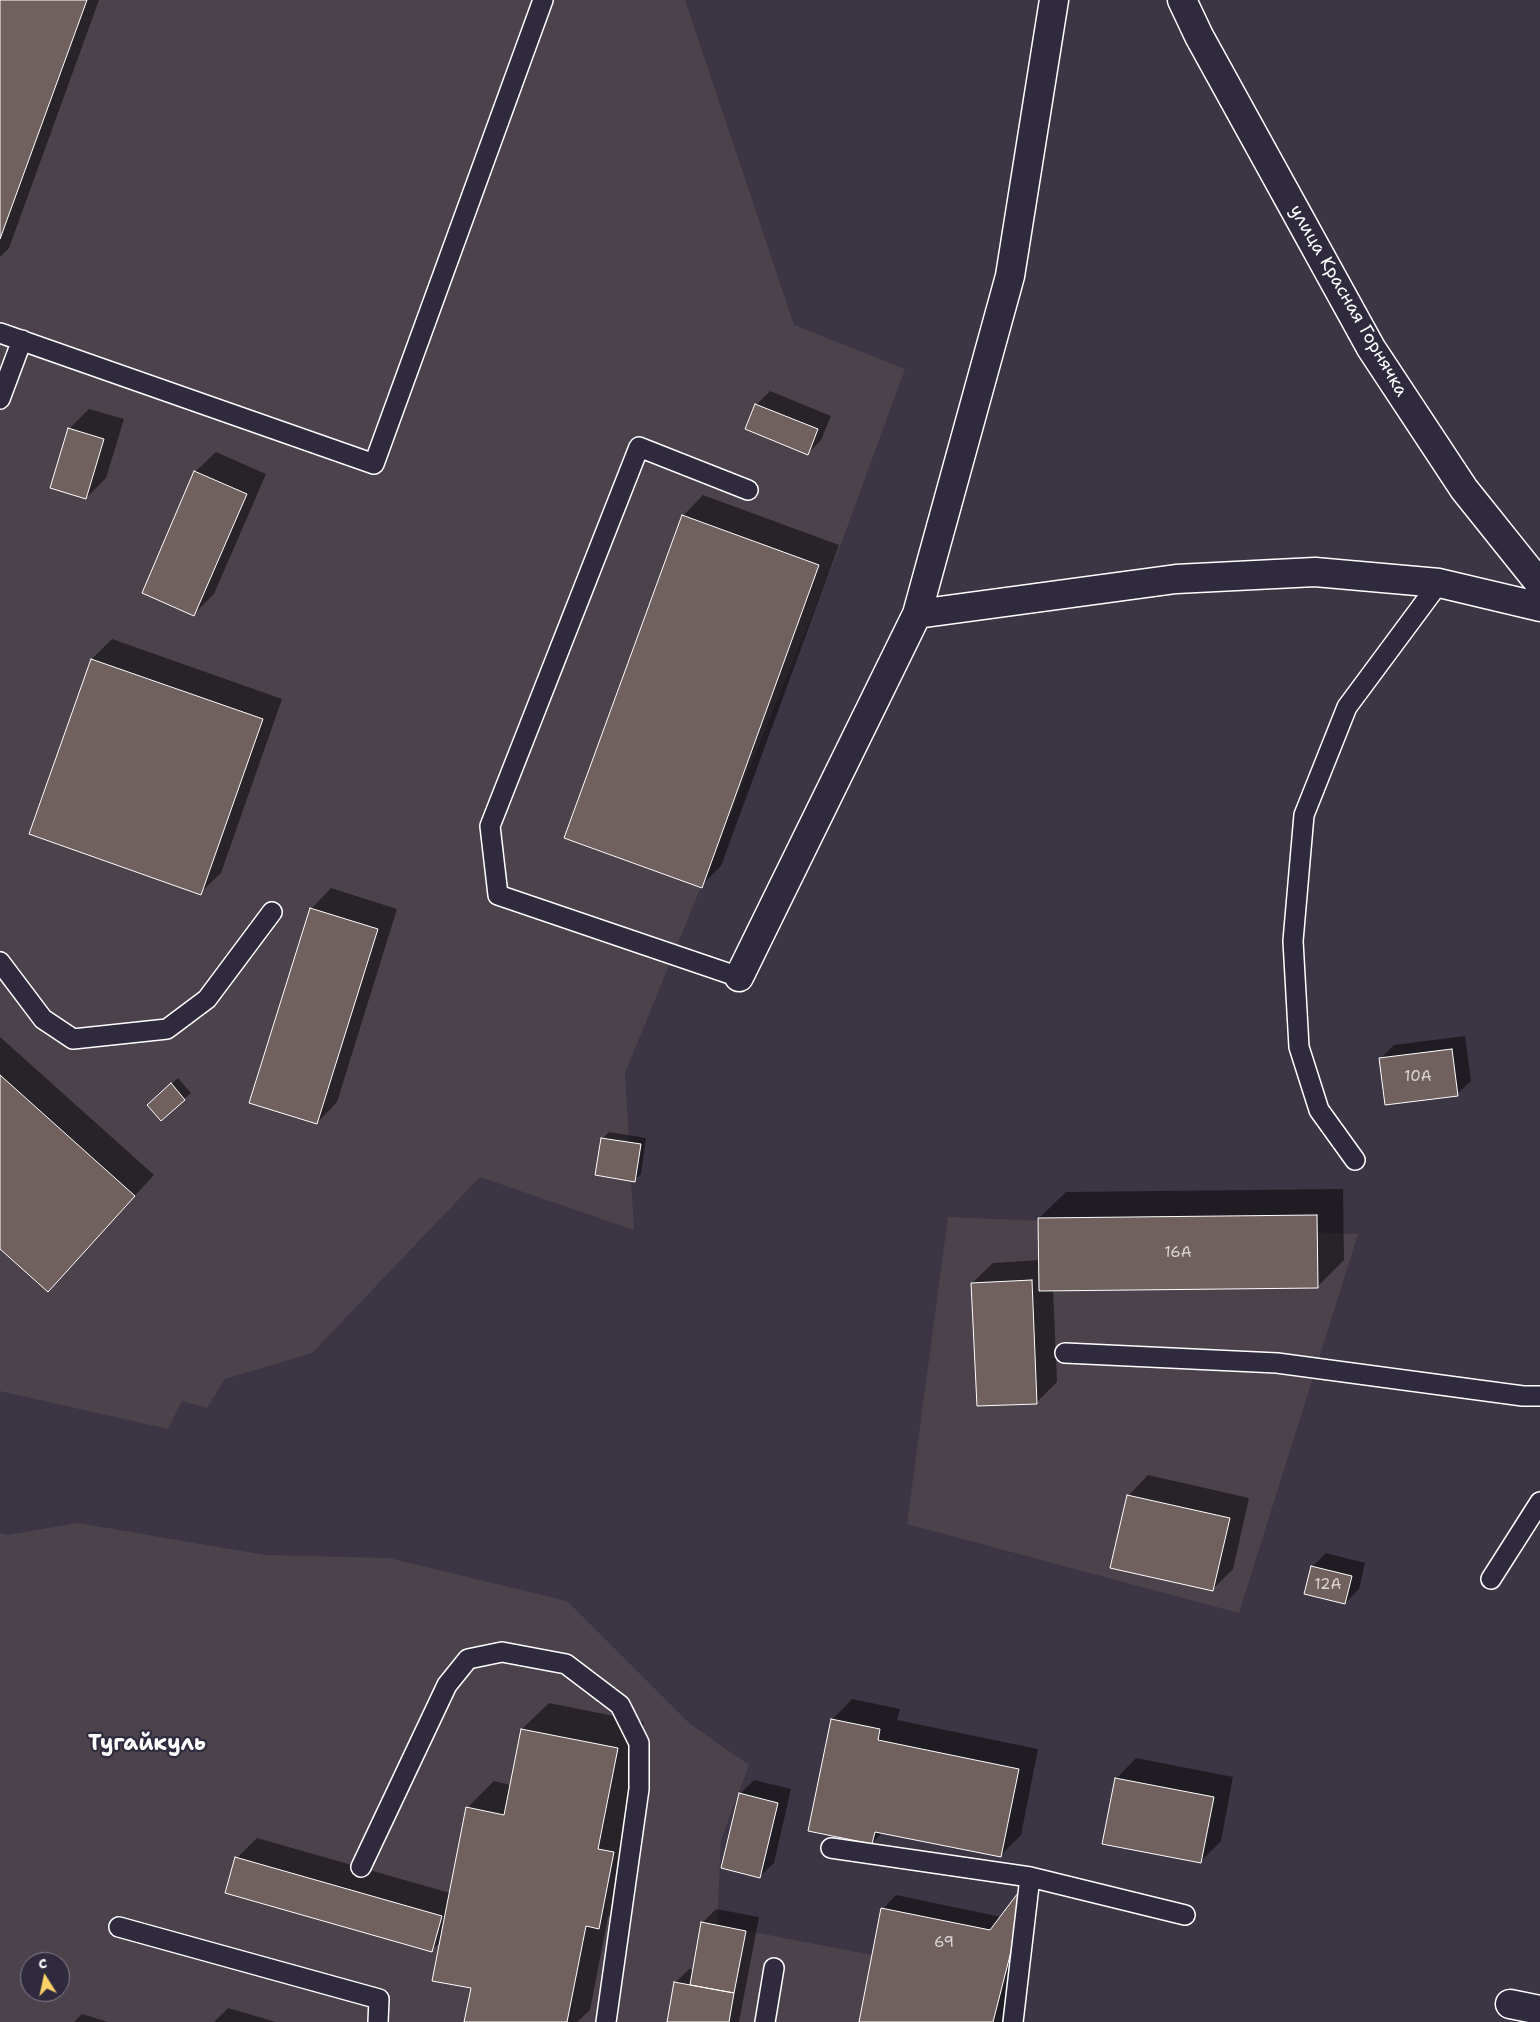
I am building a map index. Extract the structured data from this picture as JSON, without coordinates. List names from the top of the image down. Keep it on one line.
{"streets":{"street":["улица Красная Горнячка"]},"districts":["Тугайкуль"],"house_numbers":["10А","16А","12А","69"],"north":"top"}
